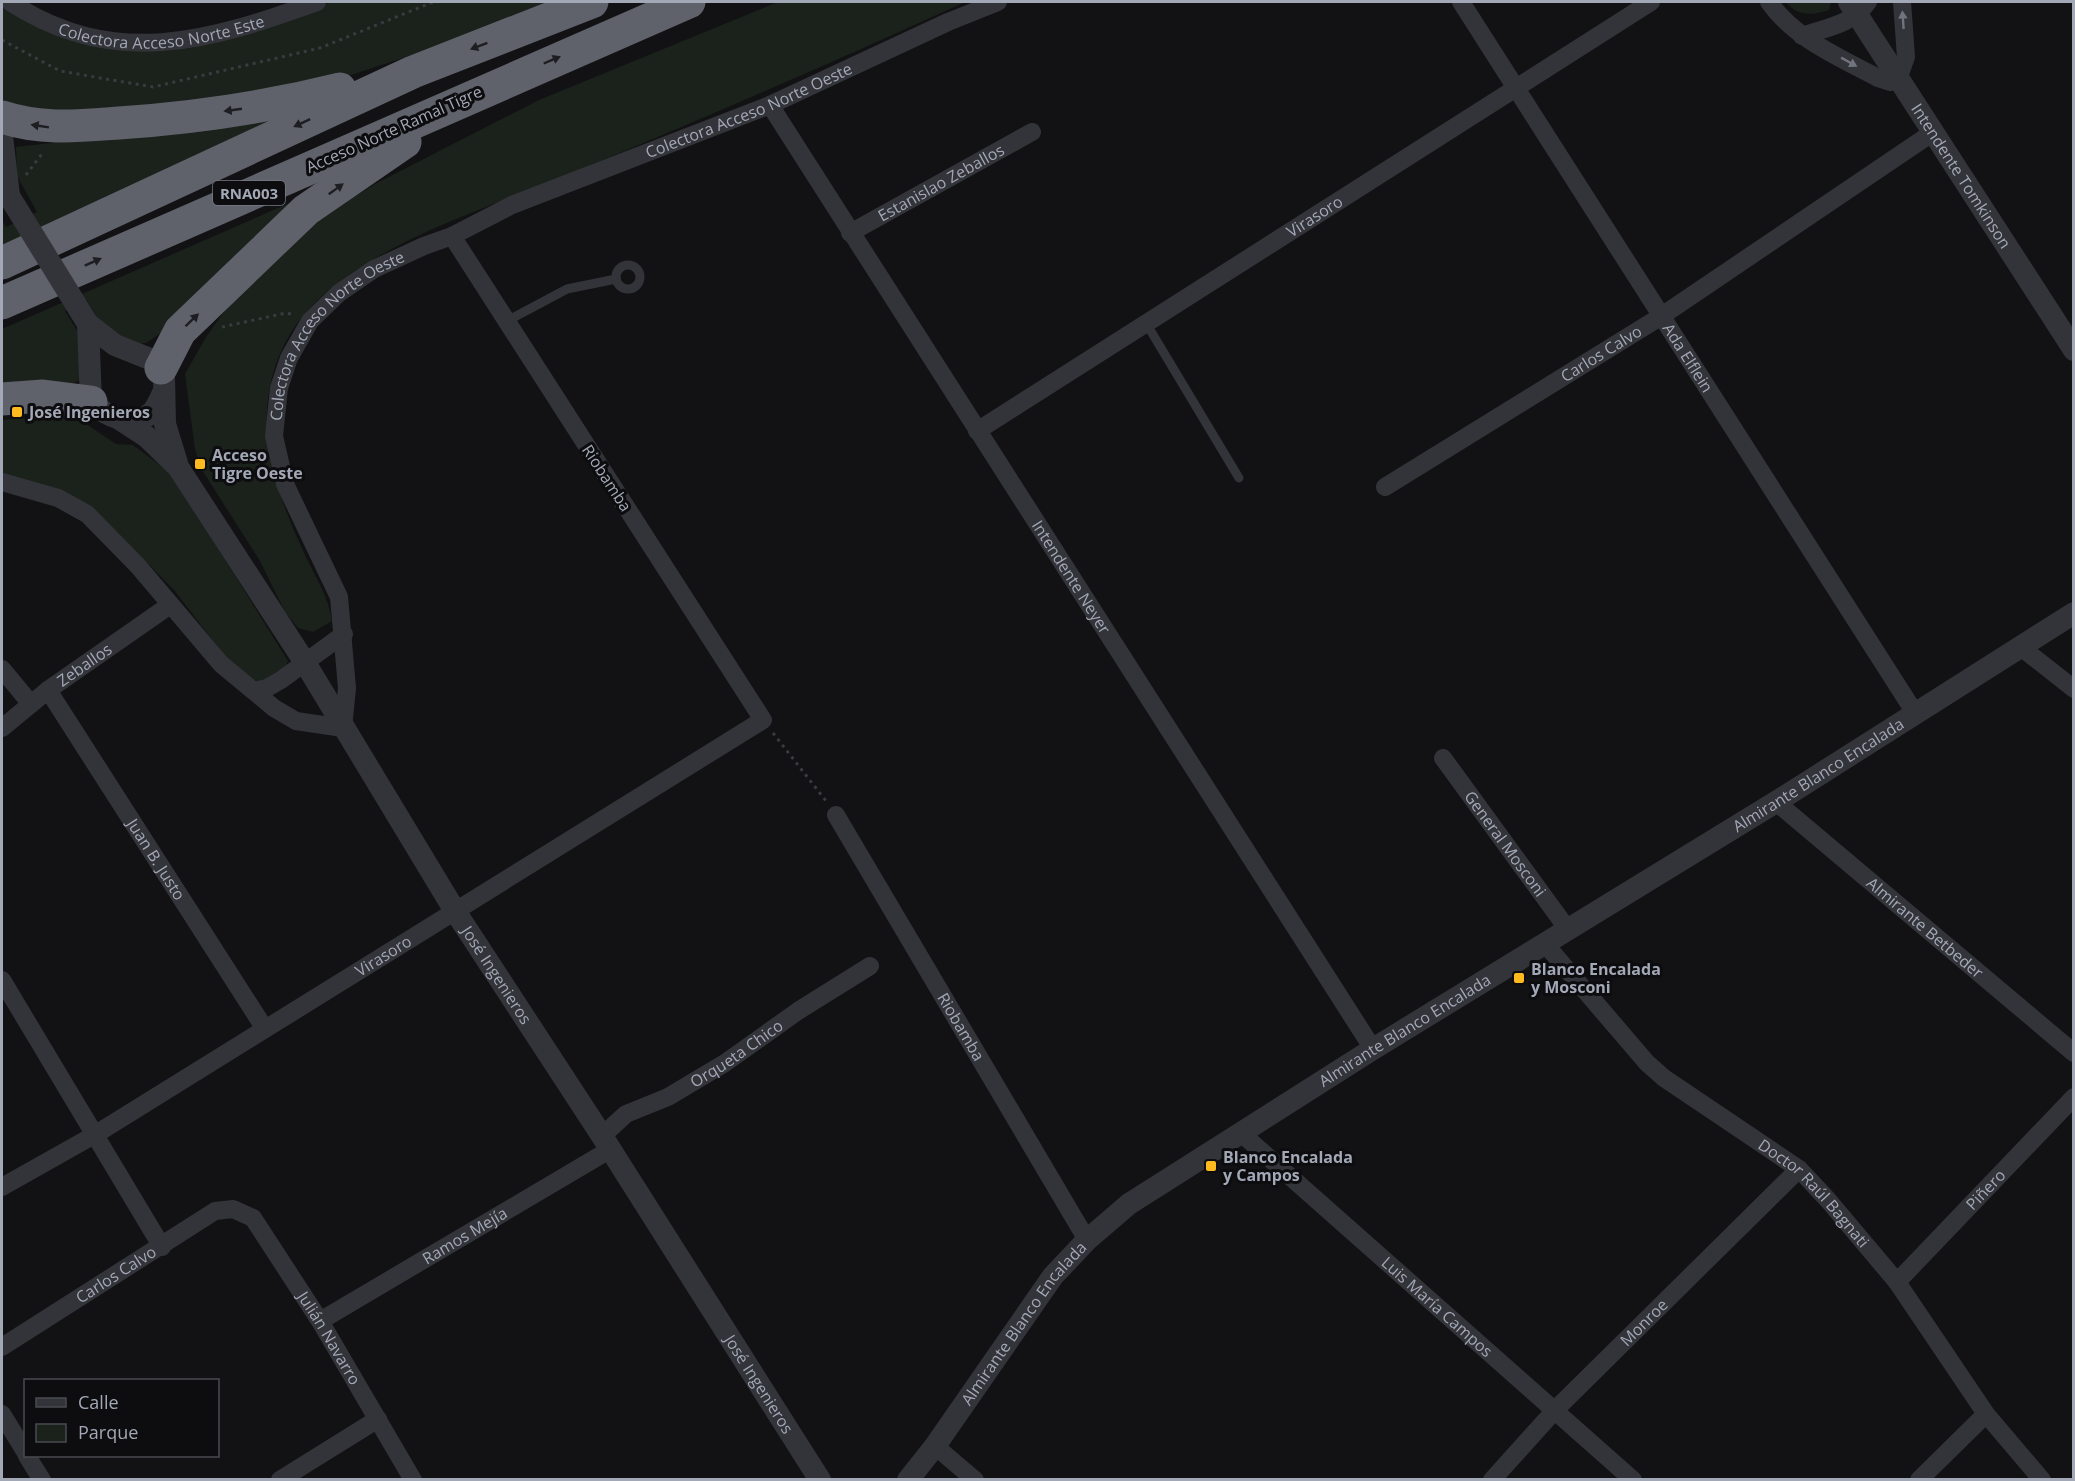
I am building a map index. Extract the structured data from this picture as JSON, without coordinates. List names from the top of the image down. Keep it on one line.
{"streets":{"highway":["Acceso Norte Ramal Tigre","RNA003"],"street":["Colectora Acceso Norte Este","Colectora Acceso Norte Oeste","Intendente Tomkinson","Estanislao Zeballos","Virasoro","Carlos Calvo","Ada Elflein","Riobamba","Intendente Neyer","Zeballos","Almirante Blanco Encalada","General Mosconi","Juan B. Justo","Almirante Betbeder","José Ingenieros","Orqueta Chico","Piñero","Doctor Raúl Bagnati","Ramos Mejía","Luis María Campos","Monroe","Julián Navarro"]},"crossings":[["Colectora Acceso Norte Oeste","Riobamba"],["Colectora Acceso Norte Oeste","Intendente Neyer"],["Colectora Acceso Norte Oeste","José Ingenieros"],["Intendente Tomkinson","Carlos Calvo"],["Estanislao Zeballos","Intendente Neyer"],["Virasoro","Ada Elflein"],["Virasoro","Riobamba"],["Virasoro","Intendente Neyer"],["Virasoro","Juan B. Justo"],["Virasoro","José Ingenieros"],["Carlos Calvo","Ada Elflein"],["Carlos Calvo","Julián Navarro"],["Ada Elflein","Almirante Blanco Encalada"],["Riobamba","Almirante Blanco Encalada"],["Intendente Neyer","Almirante Blanco Encalada"],["Zeballos","Juan B. Justo"],["Almirante Blanco Encalada","General Mosconi"],["Almirante Blanco Encalada","Almirante Betbeder"],["Almirante Blanco Encalada","Doctor Raúl Bagnati"],["Almirante Blanco Encalada","Luis María Campos"],["José Ingenieros","Orqueta Chico"],["José Ingenieros","Ramos Mejía"],["Orqueta Chico","Ramos Mejía"],["Piñero","Doctor Raúl Bagnati"],["Doctor Raúl Bagnati","Monroe"],["Ramos Mejía","Julián Navarro"],["Luis María Campos","Monroe"]],"places":{"transit":["José Ingenieros","Acceso Tigre Oeste","Blanco Encalada y Mosconi","Blanco Encalada y Campos"]},"legend":["Calle","Parque"]}
